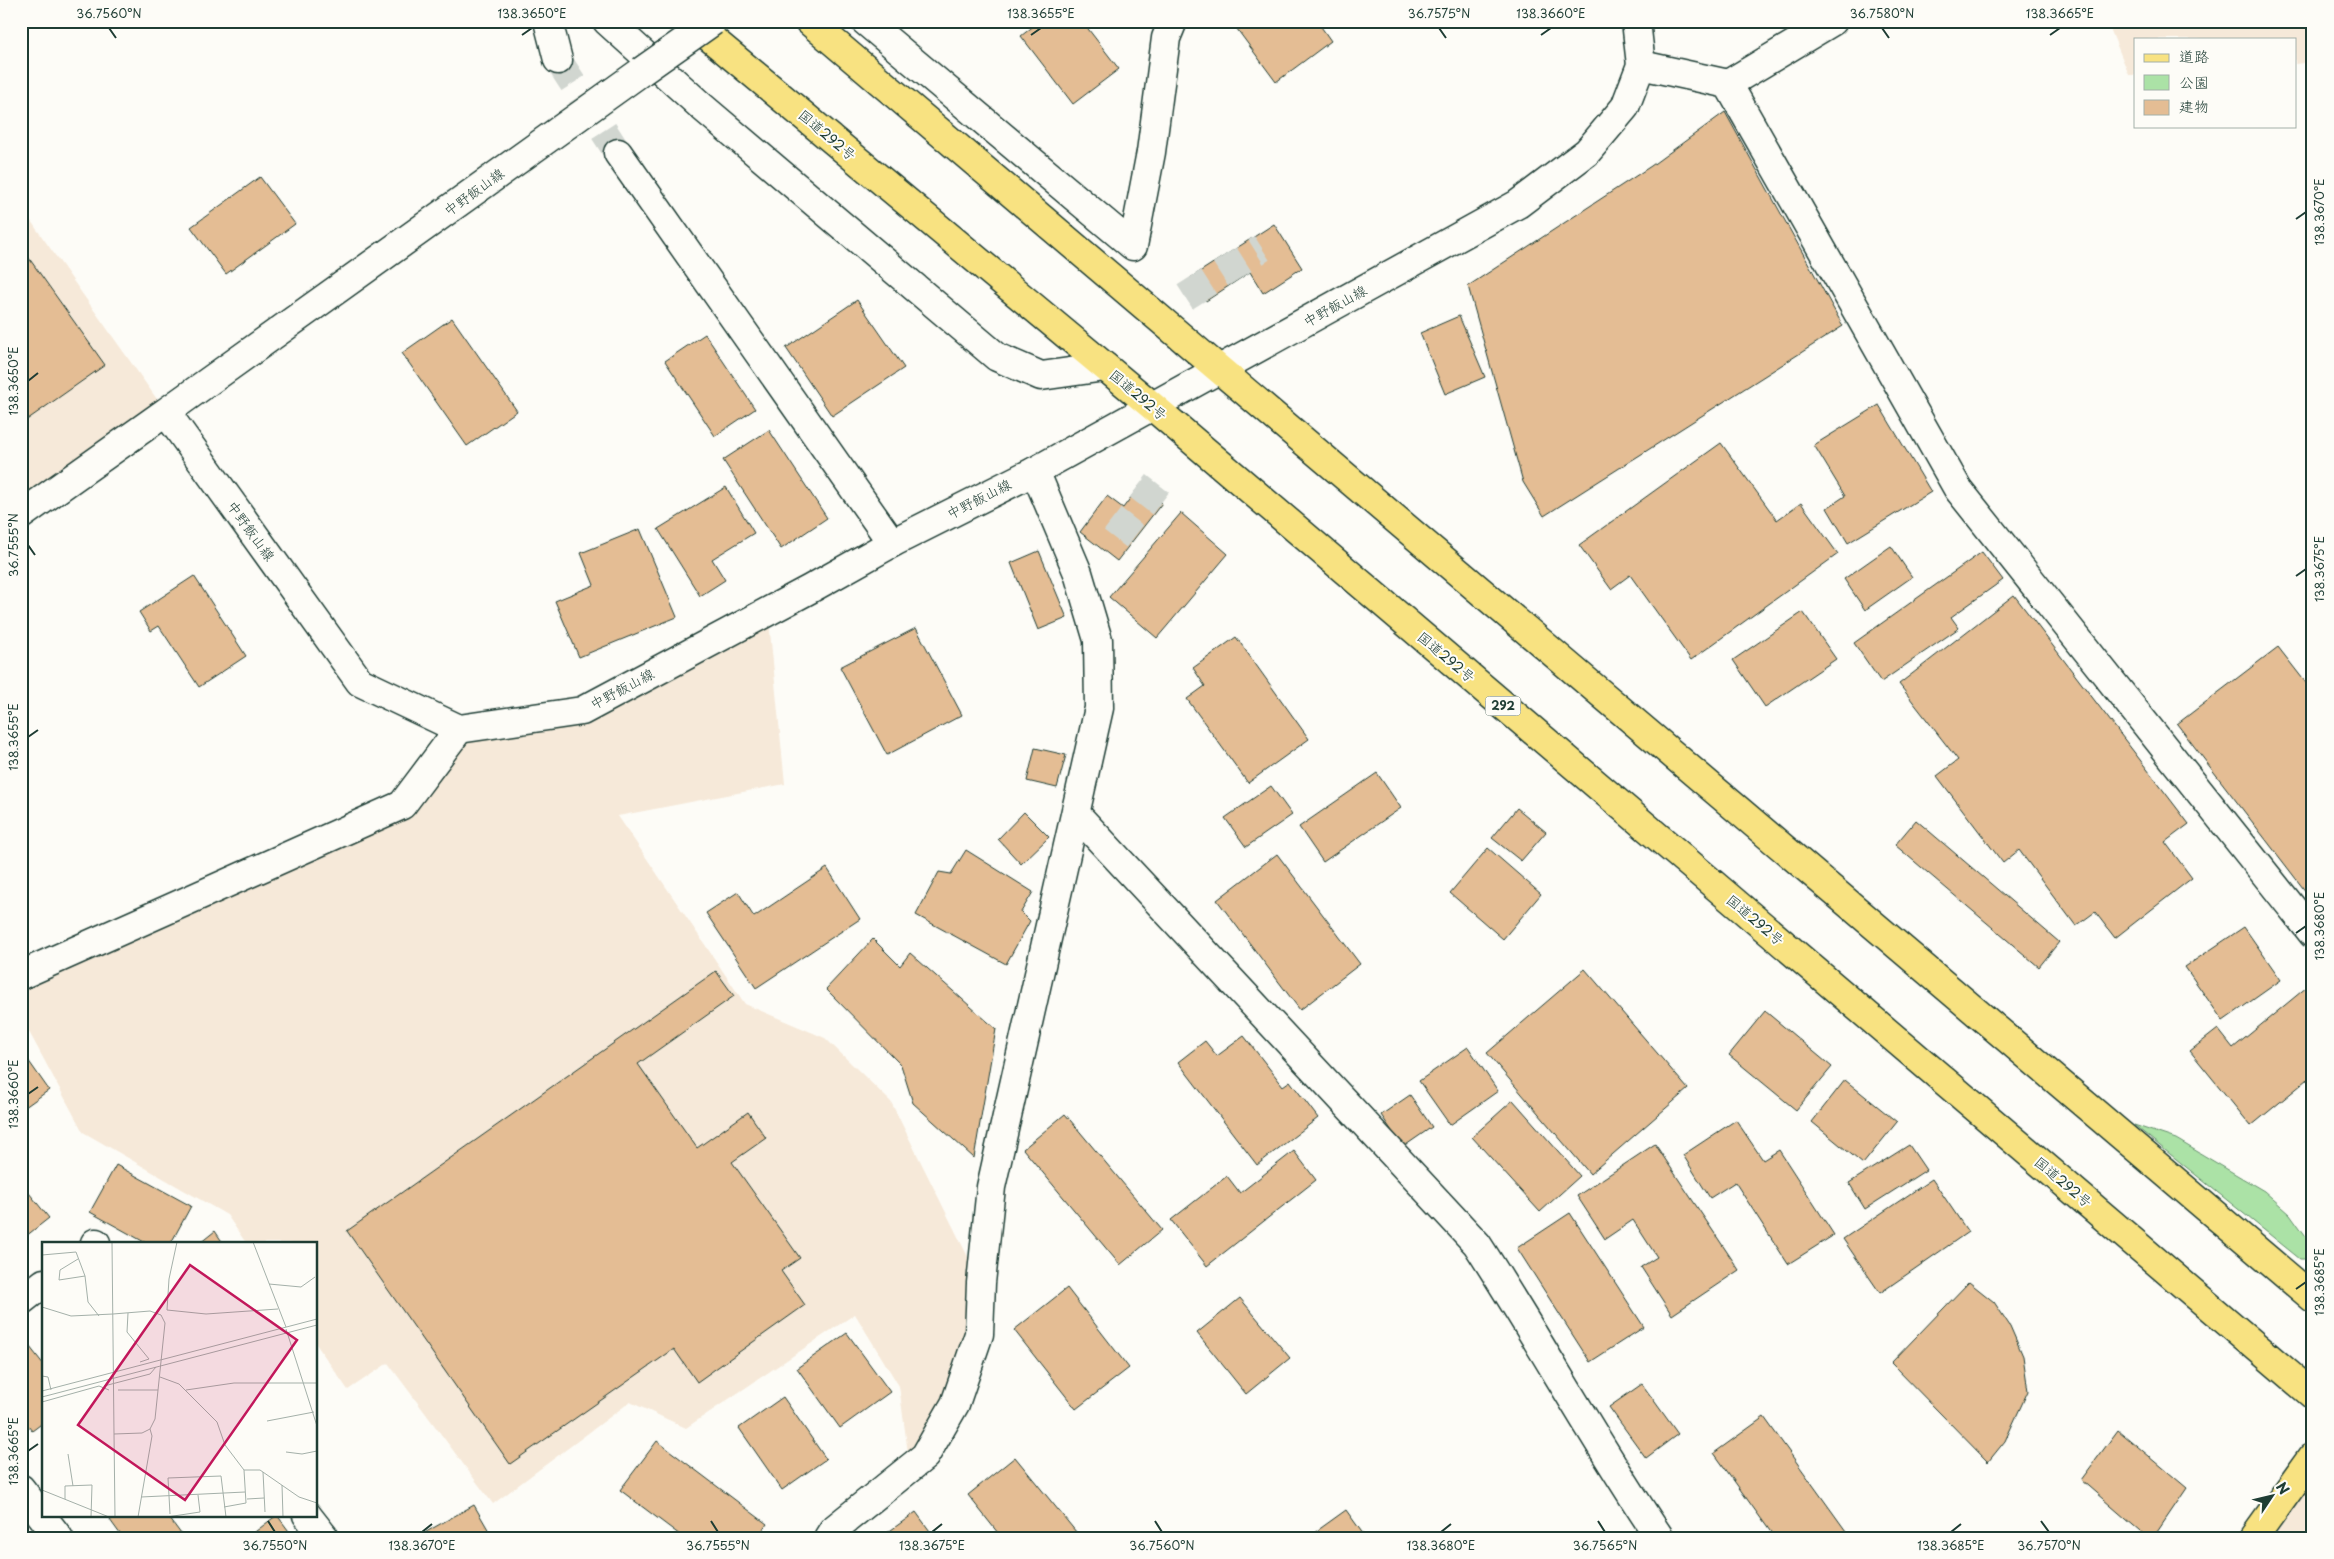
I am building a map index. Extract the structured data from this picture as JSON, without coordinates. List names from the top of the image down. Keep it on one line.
{"streets":{"main road":["国道292号","292"],"street":["中野飯山線"]},"crossings":[["国道292号","中野飯山線"]],"legend":["道路","公園","建物"],"north":"top right","coordinates":["36.7560°N","138.3650°E","138.3655°E","36.7575°N","138.3660°E","36.7580°N","138.3665°E","138.3670°E","36.7555°N","138.3675°E","138.3680°E","138.3685°E","36.7550°N","36.7565°N","36.7570°N"]}
